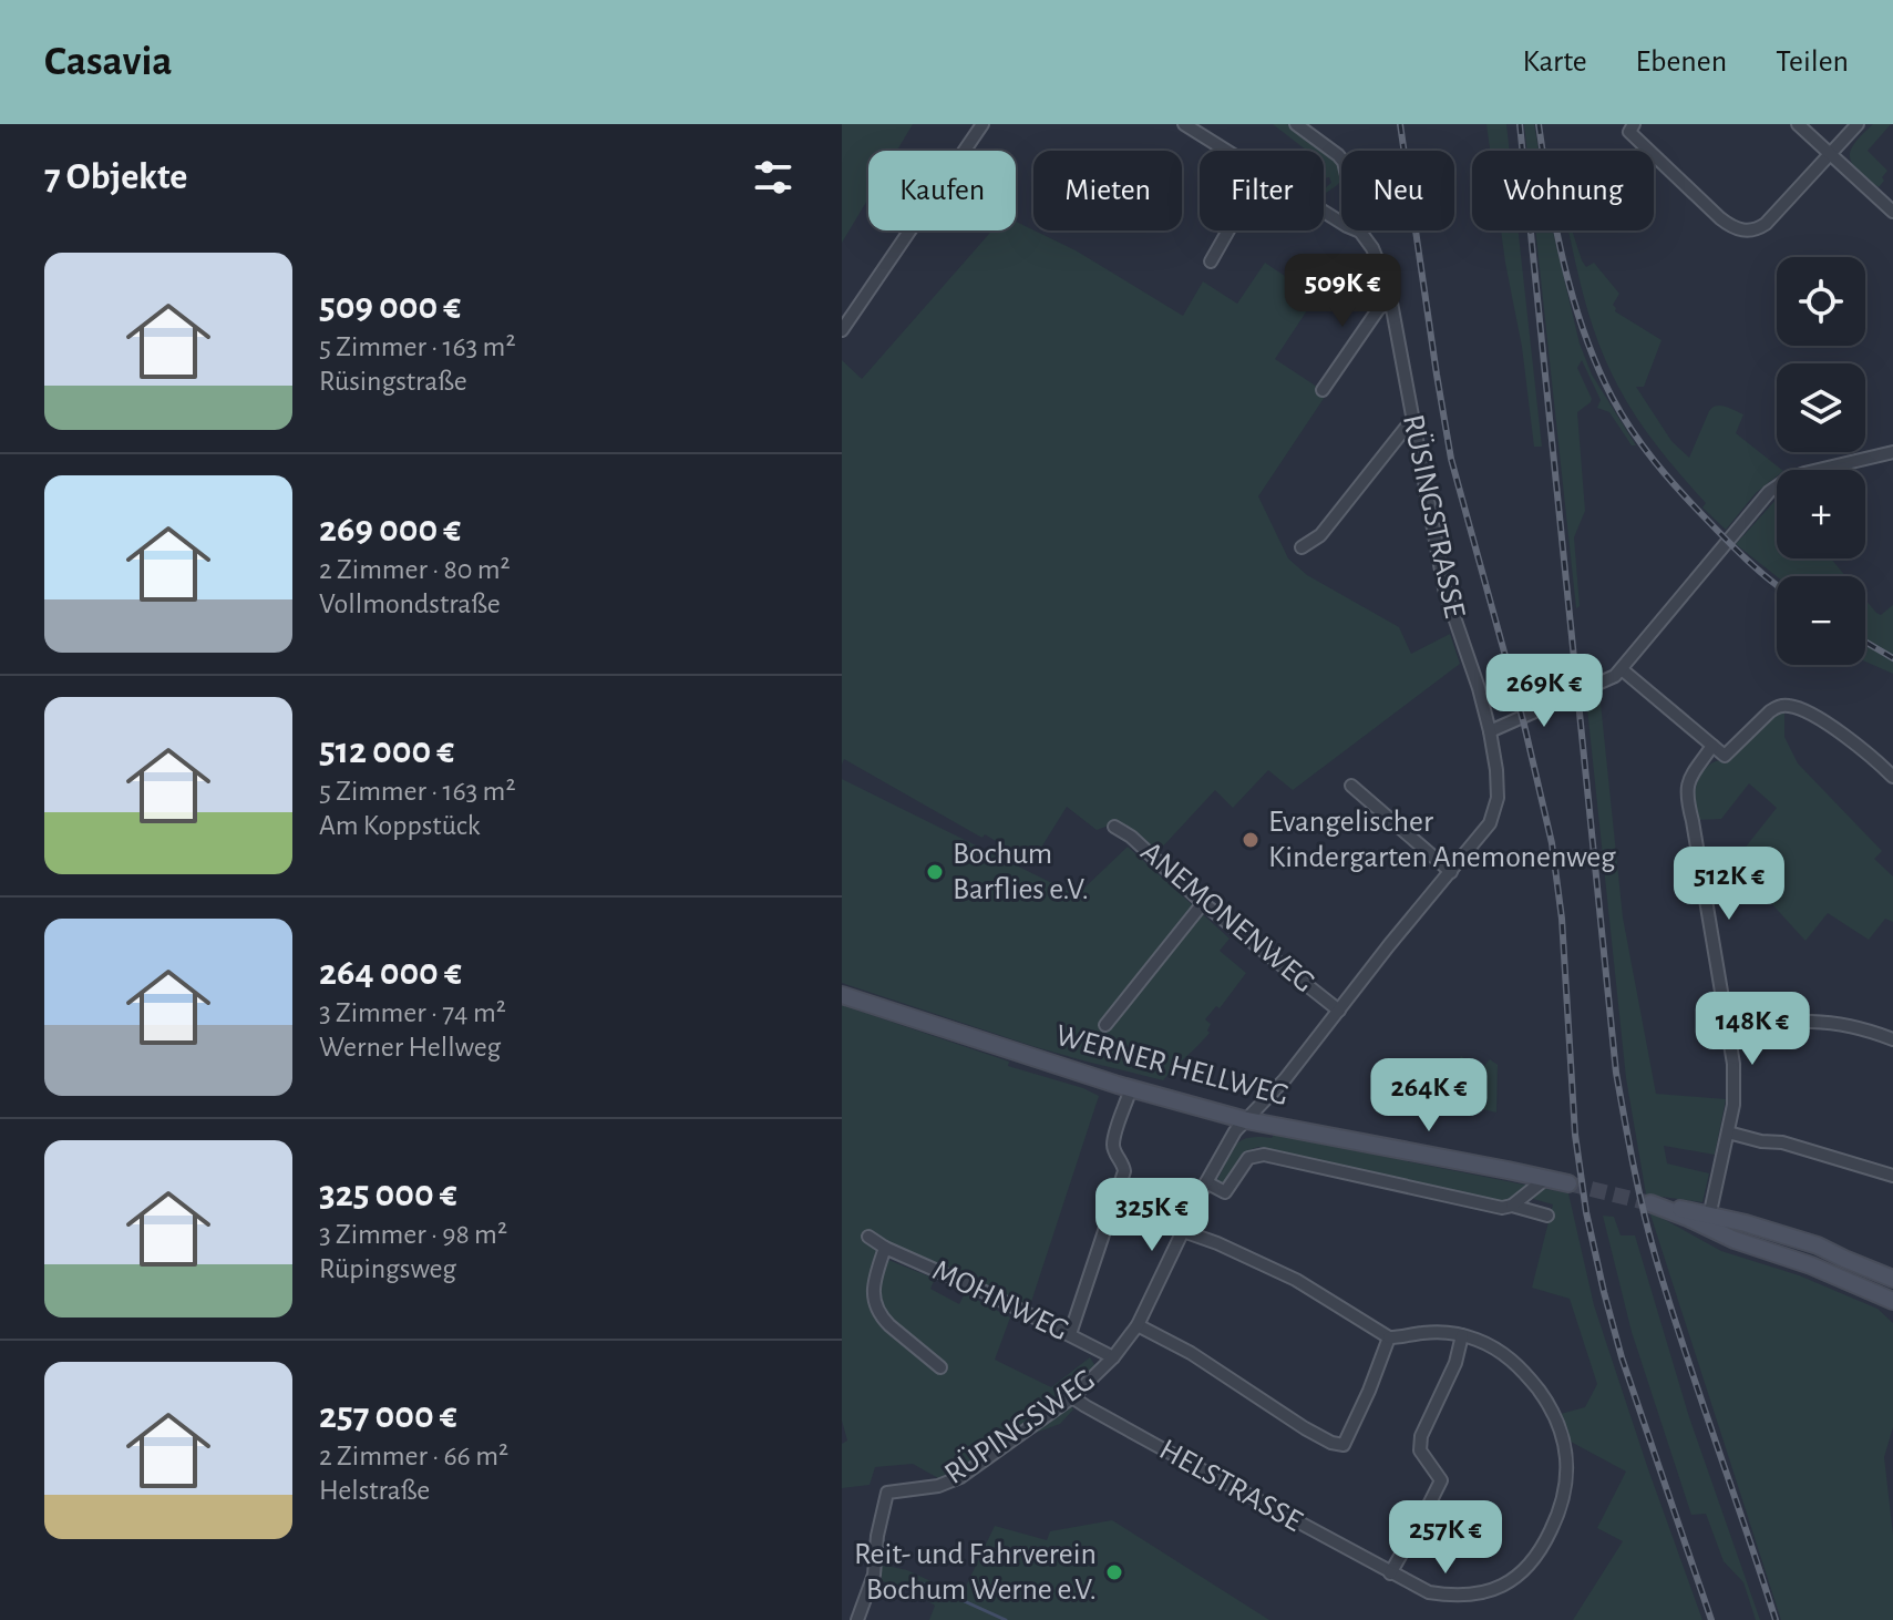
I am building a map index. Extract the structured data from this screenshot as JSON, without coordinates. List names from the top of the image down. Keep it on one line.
{"streets":{"main road":["WERNER HELLWEG"],"street":["RÜSINGSTRASSE","ANEMONENWEG","MOHNWEG","RÜPINGSWEG","HELSTRASSE"]},"crossings":[["RÜSINGSTRASSE","ANEMONENWEG"],["RÜSINGSTRASSE","WERNER HELLWEG"],["RÜSINGSTRASSE","RÜPINGSWEG"],["WERNER HELLWEG","RÜPINGSWEG"],["MOHNWEG","RÜPINGSWEG"],["RÜPINGSWEG","HELSTRASSE"]],"places":["Evangelischer Kindergarten Anemonenweg","Bochum Barflies e.V.","Reit- und Fahrverein Bochum Werne e.V."],"page":{"header":"Casavia","nav":["Karte","Ebenen","Teilen"],"heading":"7 Objekte","chip":["Kaufen","Mieten","Filter","Neu","Wohnung"],"list":[{"name":"509 000 €","note":"5 Zimmer · 163 m² · Rüsingstraße"},{"name":"269 000 €","note":"2 Zimmer · 80 m² · Vollmondstraße"},{"name":"512 000 €","note":"5 Zimmer · 163 m² · Am Koppstück"},{"name":"264 000 €","note":"3 Zimmer · 74 m² · Werner Hellweg"},{"name":"325 000 €","note":"3 Zimmer · 98 m² · Rüpingsweg"},{"name":"257 000 €","note":"2 Zimmer · 66 m² · Helstraße"}],"price":["509K €","269K €","512K €","148K €","264K €","325K €","257K €"],"map_buttons":["+","−"]}}
